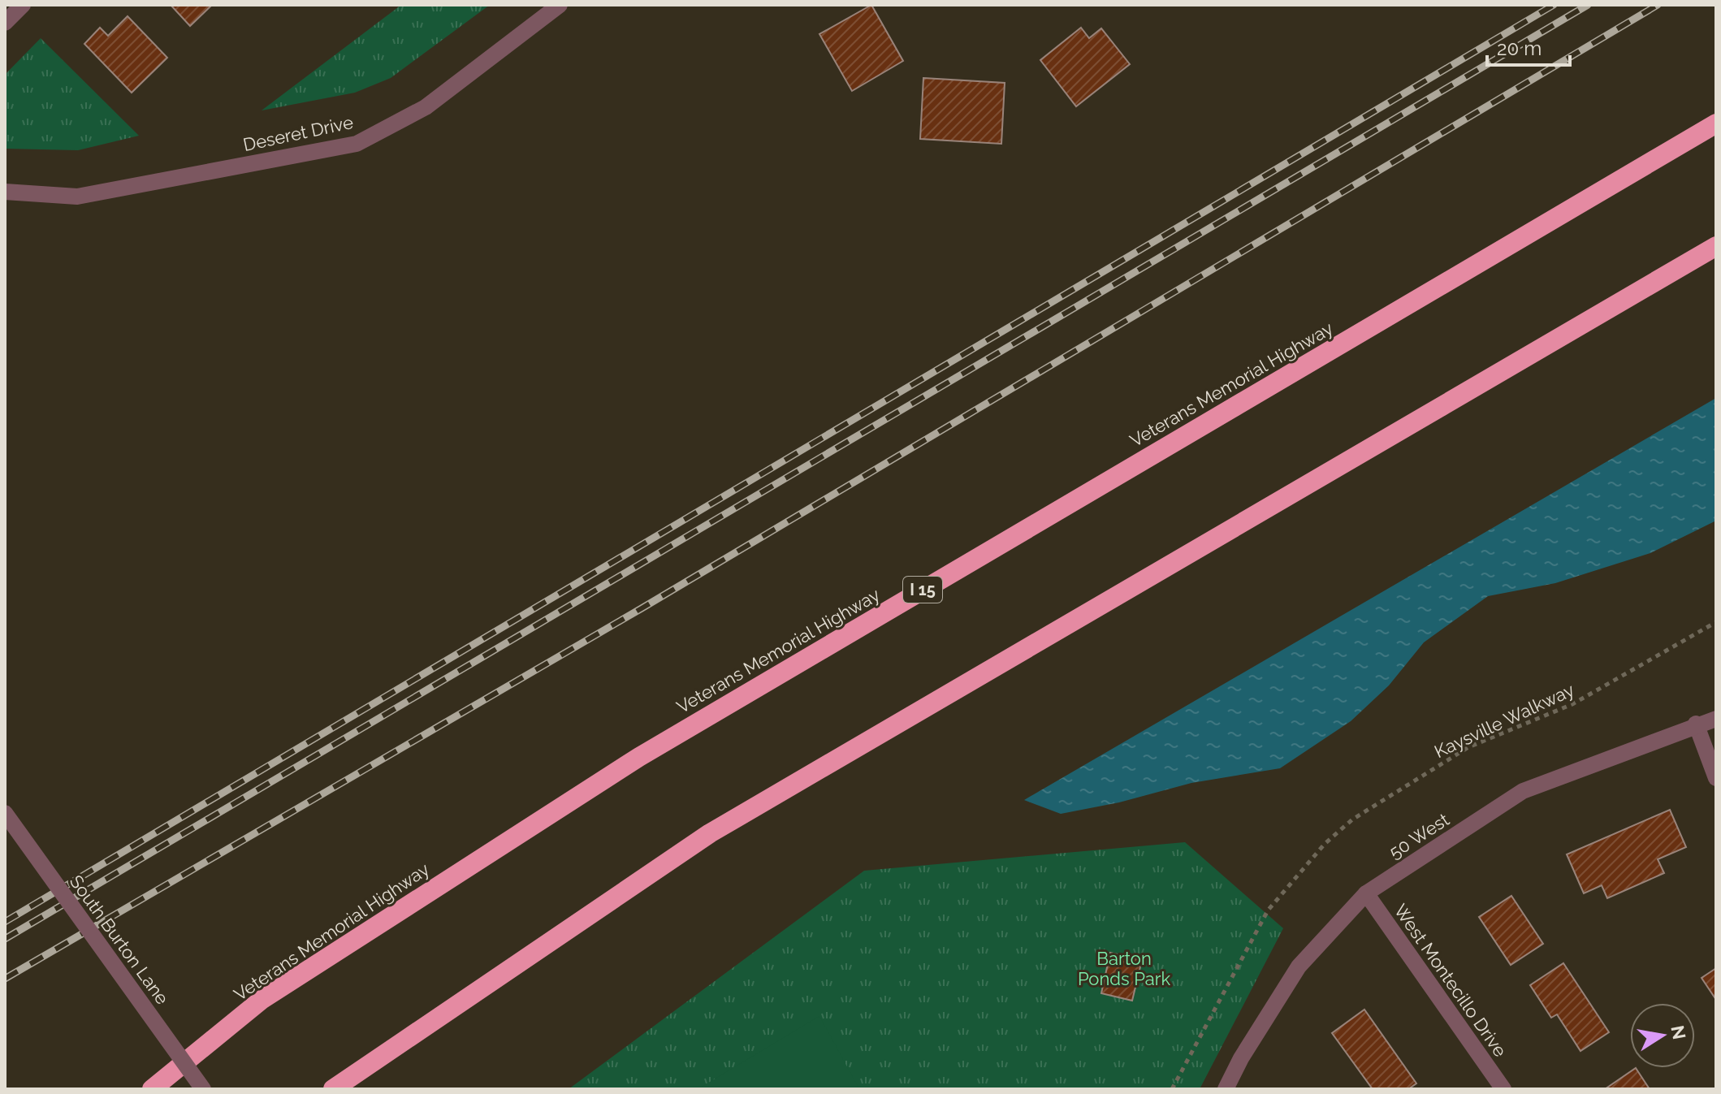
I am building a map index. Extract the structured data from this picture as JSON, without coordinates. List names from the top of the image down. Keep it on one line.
{"streets":{"highway":["Veterans Memorial Highway","I 15"],"street":["Deseret Drive","50 West","South Burton Lane","West Montecillo Drive"],"path":["Kaysville Walkway"]},"crossings":[["50 West","West Montecillo Drive"]],"parks":["Barton Ponds Park"],"scale_bar":"20 m","north":"right"}
